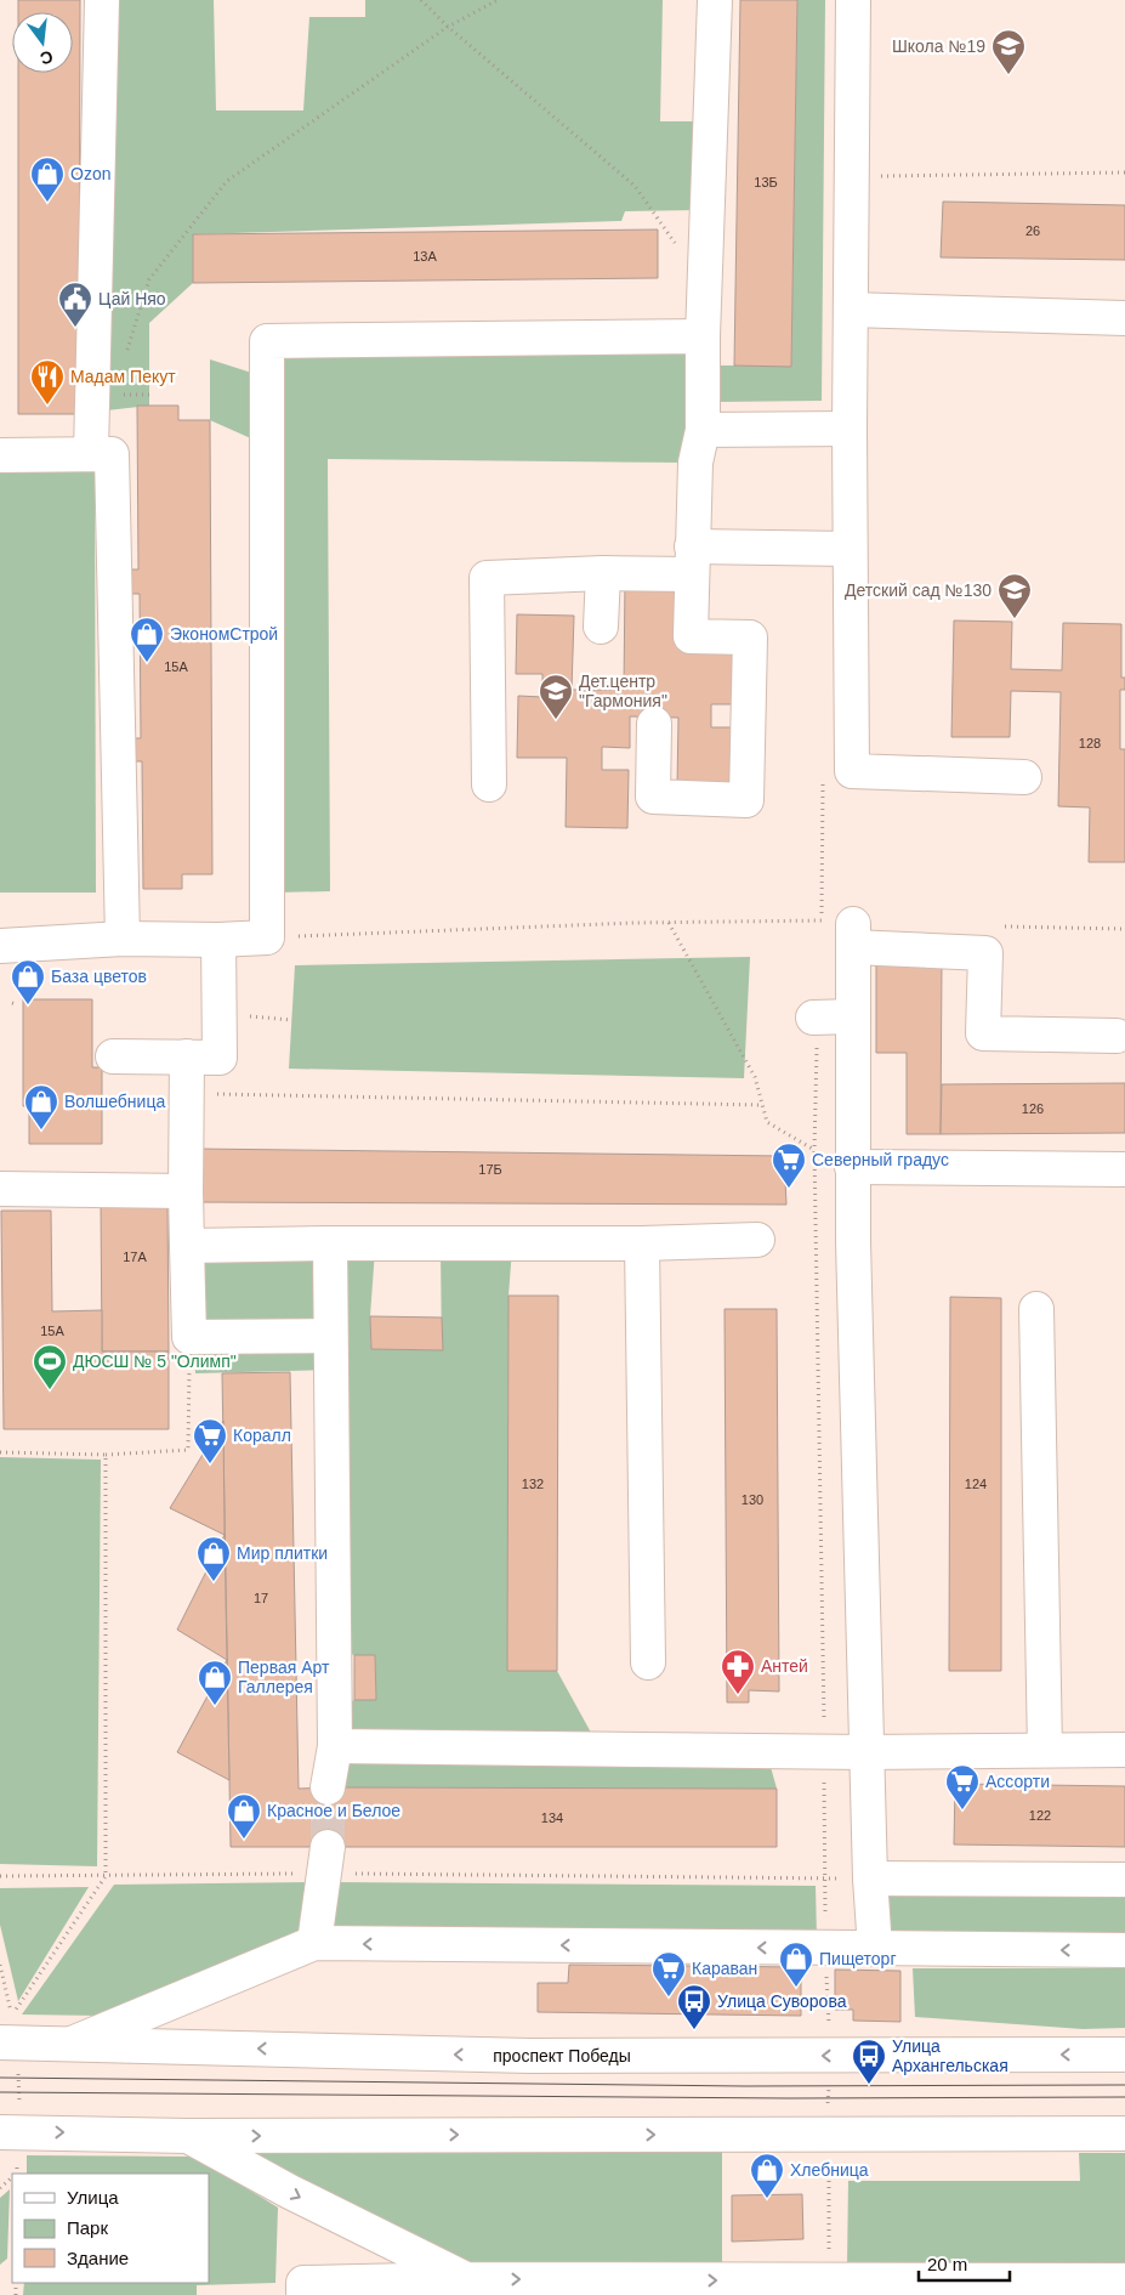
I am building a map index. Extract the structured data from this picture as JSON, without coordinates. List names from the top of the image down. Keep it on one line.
{"streets":{"main road":["проспект Победы"]},"places":{"school or university":["Школа №19","Детский сад №130","Дет.центр \"Гармония\""],"shop":["Ozon","ЭкономСтрой","База цветов","Волшебница","Мир плитки","Первая Арт Галлерея","Красное и Белое","Пищеторг","Хлебница"],"public building":["Цай Няо"],"restaurant":["Мадам Пекут"],"supermarket":["Северный градус","Коралл","Ассорти","Караван"],"sports":["ДЮСШ № 5 \"Олимп\""],"pharmacy":["Антей"],"bus stop":["Улица Суворова","Улица Архангельская"]},"house_numbers":["13Б","26","13А","15А","128","126","17Б","17А","15А","132","124","130","17","122","134"],"legend":["Улица","Парк","Здание"],"scale_bar":"20 m","north":"bottom"}
